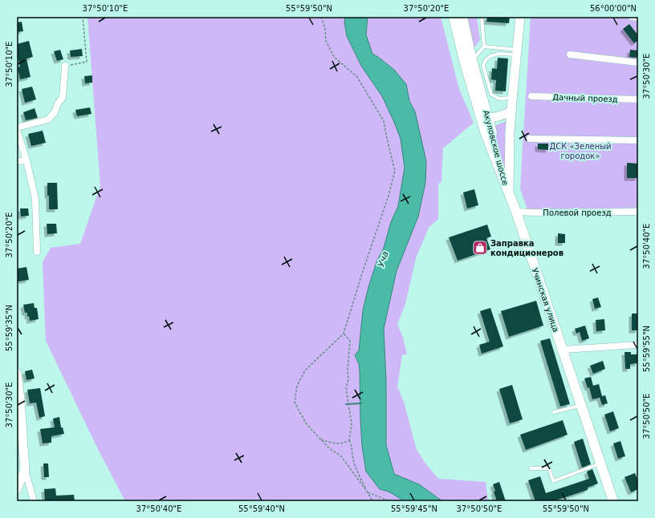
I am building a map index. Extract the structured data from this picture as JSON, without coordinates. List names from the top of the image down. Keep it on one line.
{"streets":{"main road":["Акуловское шоссе","Учинская улица"],"street":["Дачный проезд","Полевой проезд"]},"crossings":[["Акуловское шоссе","Учинская улица"],["Полевой проезд","Учинская улица"]],"water":["Уча"],"parks":["ДСК «Зеленый городок»"],"places":{"shop":["Заправка кондиционеров"]},"coordinates":["37°50'10\"E","55°59'50\"N","37°50'20\"E","56°00'00\"N","37°50'30\"E","37°50'40\"E","55°59'35\"N","55°59'55\"N","37°50'50\"E","55°59'40\"N","55°59'45\"N"]}
